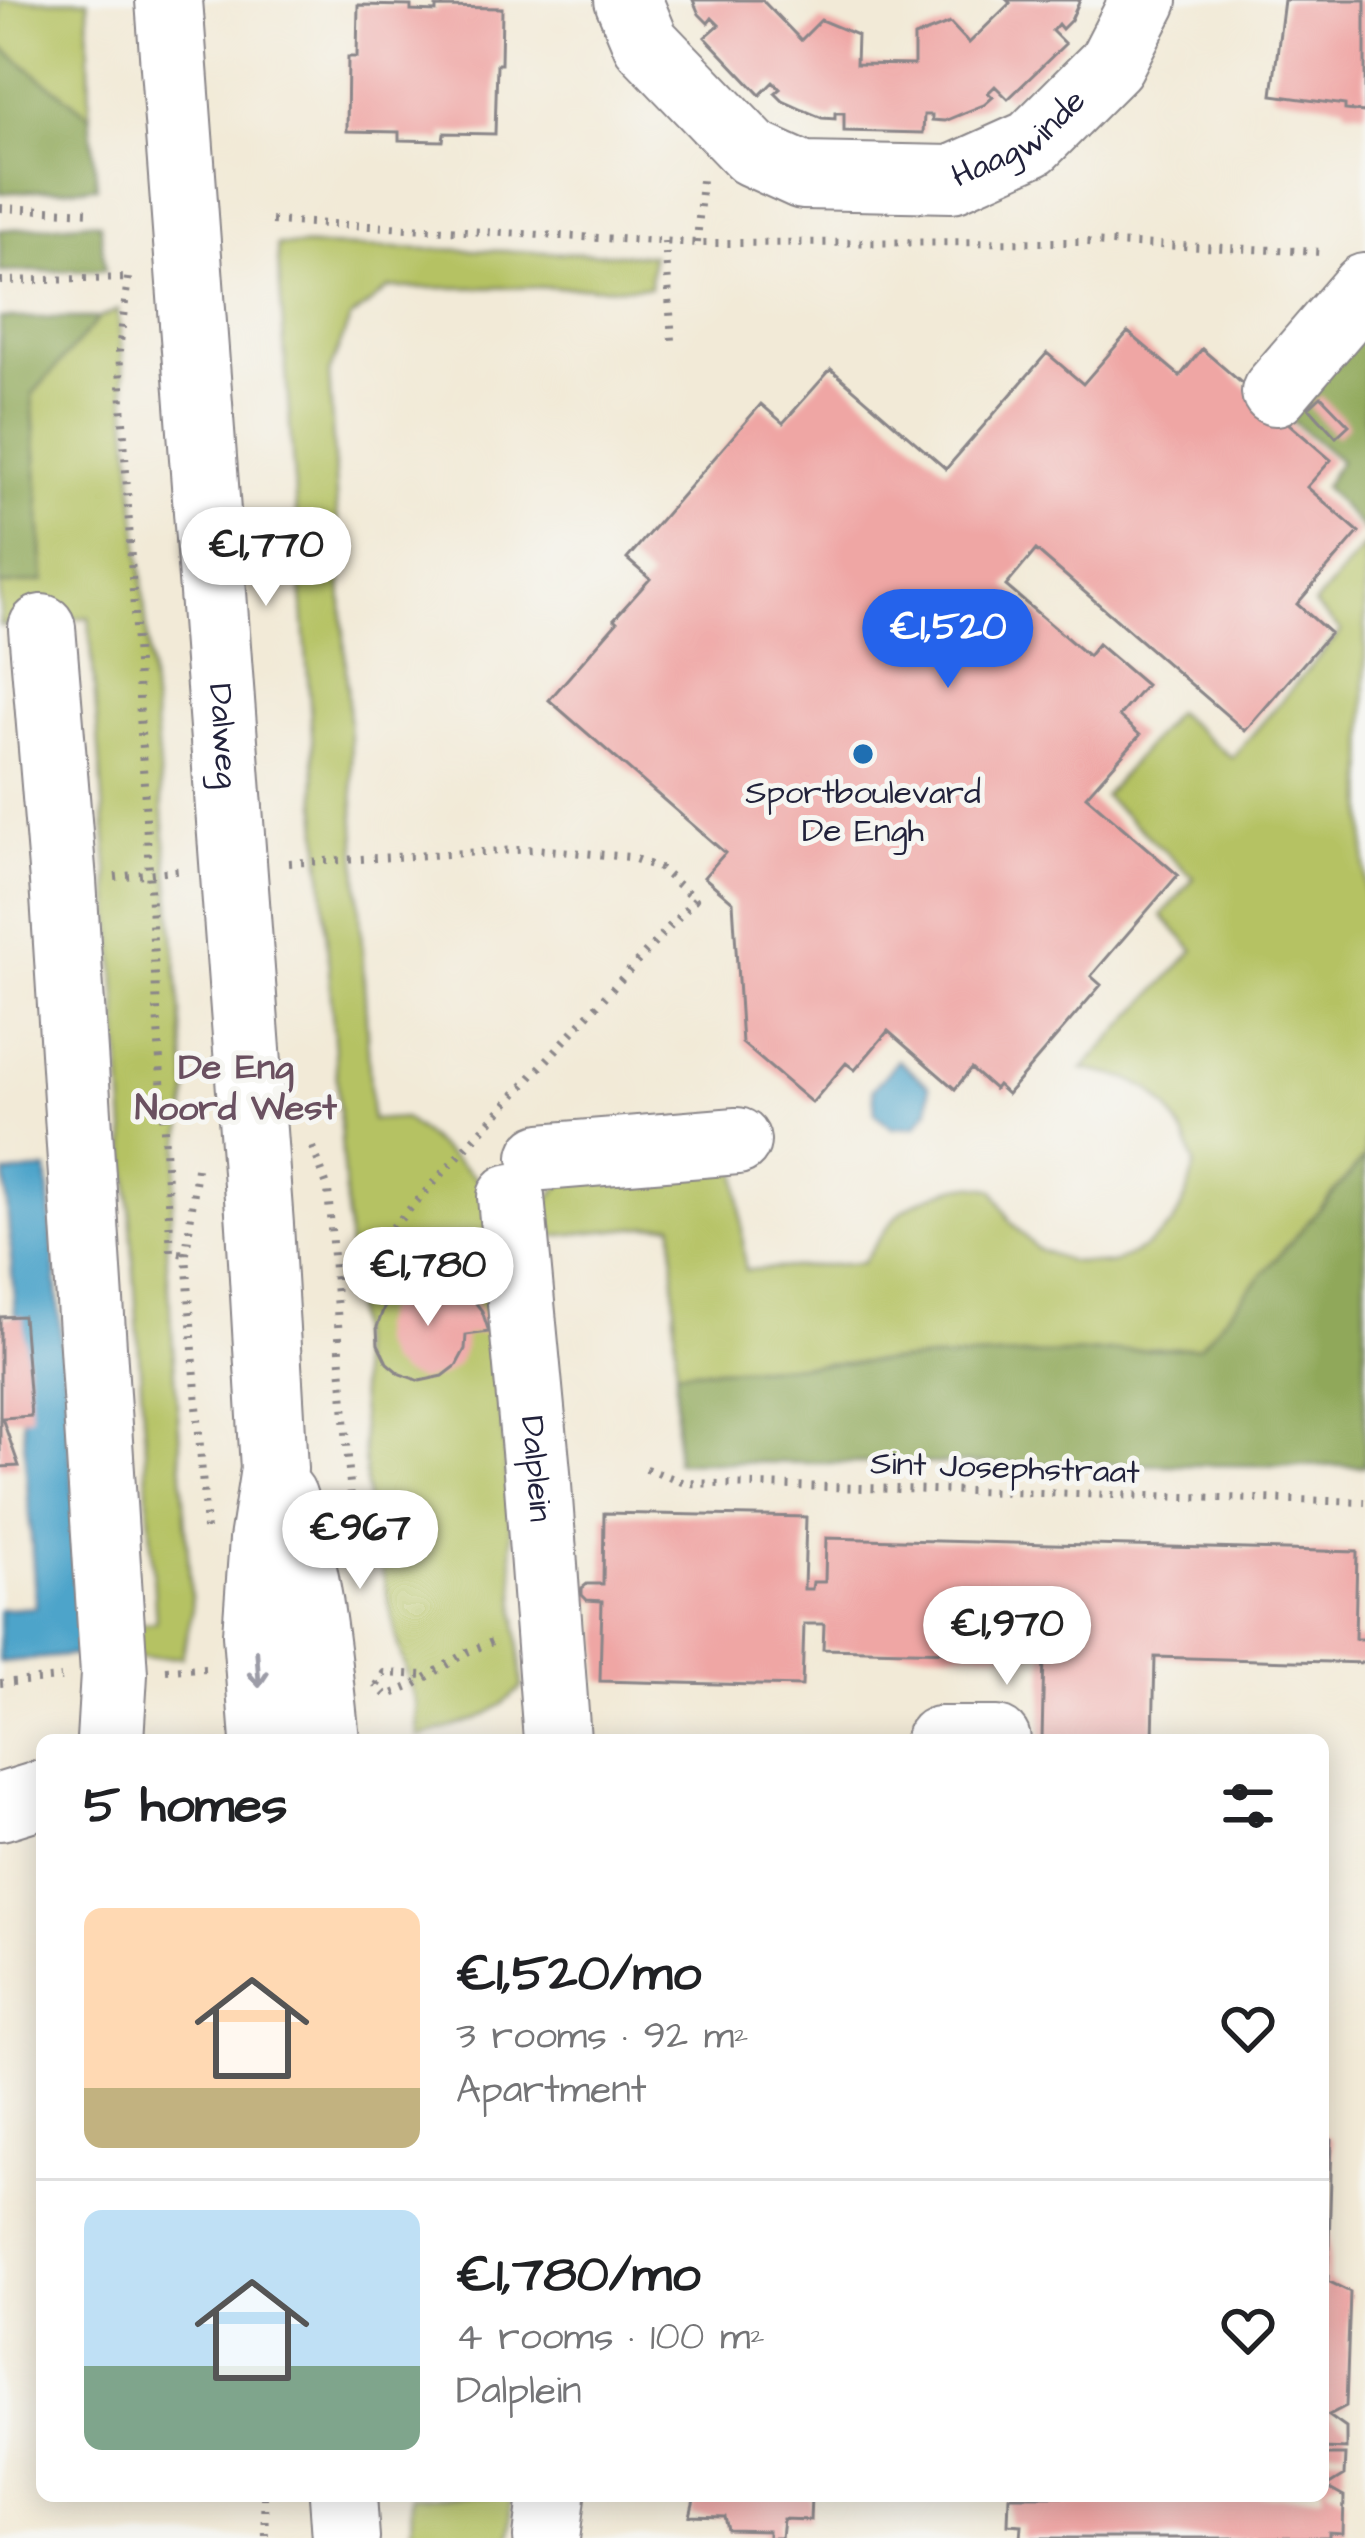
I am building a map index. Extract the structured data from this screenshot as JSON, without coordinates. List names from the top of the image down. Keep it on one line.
{"streets":{"street":["Haagwinde","Dalweg","Dalplein"],"path":["Sint Josephstraat"]},"districts":["De Eng Noord West"],"places":["Sportboulevard De Engh"],"page":{"price":["€1,770","€1,520","€1,780","€967","€1,970"],"heading":"5 homes","list":[{"name":"€1,520/mo","note":"3 rooms · 92 m² · Apartment"},{"name":"€1,780/mo","note":"4 rooms · 100 m² · Dalplein"}]}}
